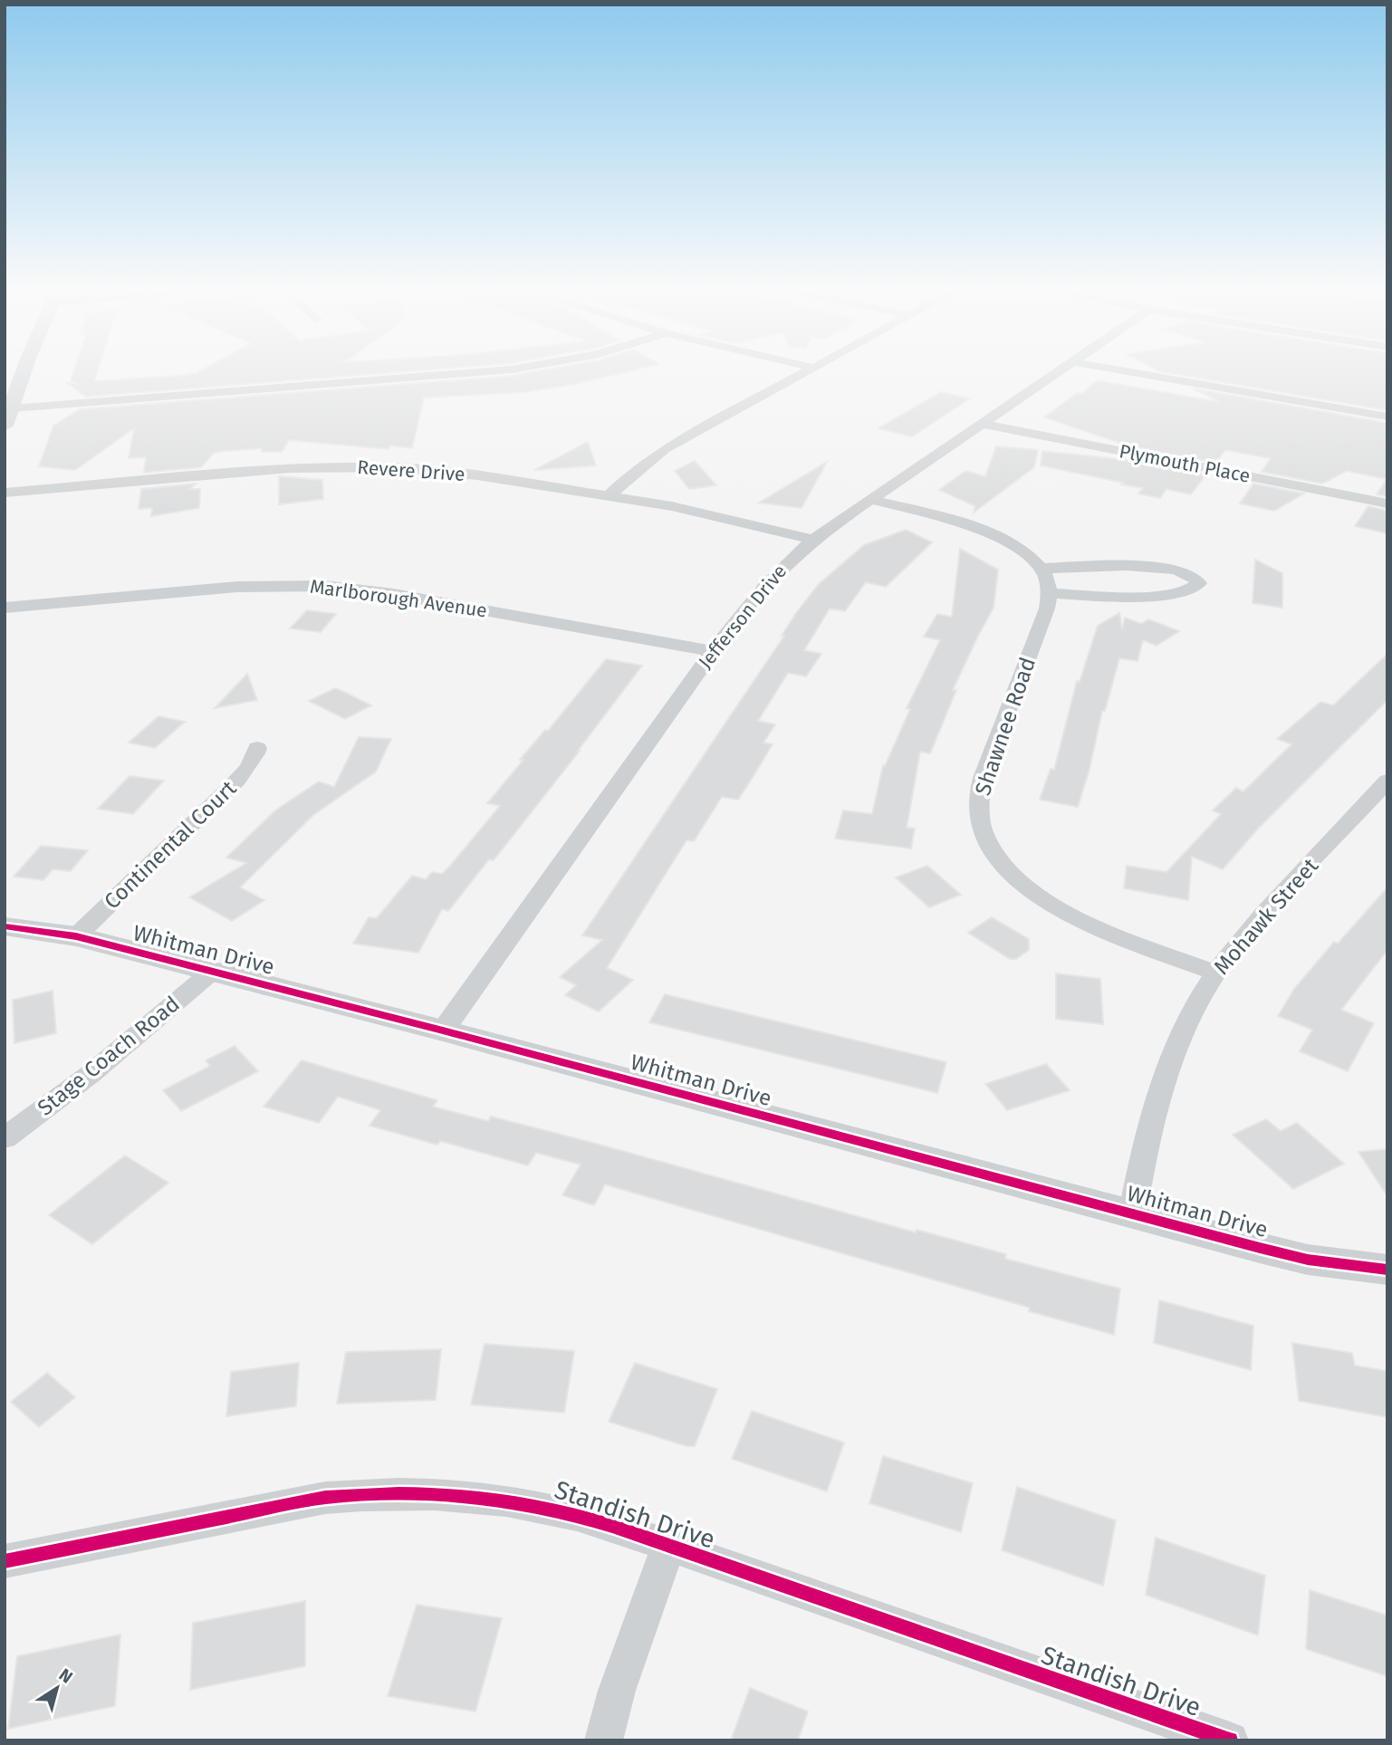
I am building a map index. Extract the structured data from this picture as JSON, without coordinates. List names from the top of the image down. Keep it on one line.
{"streets":{"street":["Plymouth Place","Revere Drive","Marlborough Avenue","Jefferson Drive","Shawnee Road","Continental Court","Mohawk Street","Whitman Drive","Stage Coach Road","Standish Drive"]},"crossings":[["Plymouth Place","Jefferson Drive"],["Revere Drive","Jefferson Drive"],["Marlborough Avenue","Jefferson Drive"],["Jefferson Drive","Whitman Drive"],["Shawnee Road","Mohawk Street"],["Continental Court","Whitman Drive"],["Mohawk Street","Whitman Drive"],["Whitman Drive","Stage Coach Road"]],"north":"top right"}
